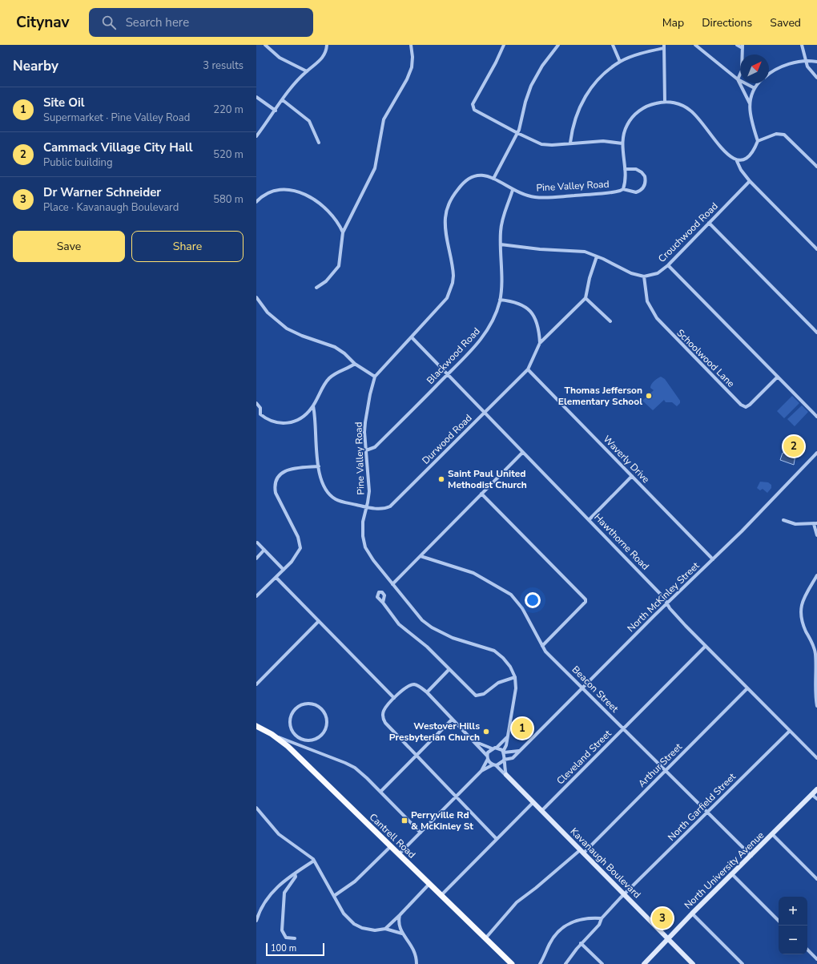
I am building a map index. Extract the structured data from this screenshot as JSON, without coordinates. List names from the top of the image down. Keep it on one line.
{"streets":{"main road":["Cantrell Road"],"street":["Pine Valley Road","Crouchwood Road","Blackwood Road","Schoolwood Lane","Durwood Road","Waverly Drive","Hawthorne Road","North McKinley Street","Beacon Street","Cleveland Street","Arthur Street","North Garfield Street","Kavanaugh Boulevard","North University Avenue"]},"crossings":[["Pine Valley Road","Blackwood Road"],["Pine Valley Road","Durwood Road"],["Pine Valley Road","Hawthorne Road"],["Pine Valley Road","North McKinley Street"],["Crouchwood Road","Schoolwood Lane"],["Blackwood Road","Hawthorne Road"],["Durwood Road","Waverly Drive"],["Durwood Road","Hawthorne Road"],["Waverly Drive","North McKinley Street"],["Hawthorne Road","North McKinley Street"],["Hawthorne Road","Cleveland Street"],["Hawthorne Road","Arthur Street"],["Hawthorne Road","North Garfield Street"],["North McKinley Street","Beacon Street"],["Beacon Street","Cleveland Street"],["Beacon Street","Arthur Street"],["Beacon Street","North Garfield Street"],["Beacon Street","North University Avenue"],["Cleveland Street","Kavanaugh Boulevard"],["Arthur Street","Cantrell Road"],["Arthur Street","Kavanaugh Boulevard"],["North Garfield Street","Kavanaugh Boulevard"],["Kavanaugh Boulevard","North University Avenue"]],"places":{"other":["Thomas Jefferson Elementary School","Saint Paul United Methodist Church","Westover Hills Presbyterian Church"],"transit":["Perryville Rd & McKinley St"]},"scale_bar":"100 m","north":"top right","page":{"header":"Citynav","search":"Search here","nav":["Map","Directions","Saved"],"heading":["Nearby","3 results"],"list":[{"mark":"1","name":"Site Oil","note":"Supermarket · Pine Valley Road","value":"220 m"},{"mark":"2","name":"Cammack Village City Hall","note":"Public building","value":"520 m"},{"mark":"3","name":"Dr Warner Schneider","note":"Place · Kavanaugh Boulevard","value":"580 m"}],"buttons":["Save","Share"],"pins":["2","1","3"],"map_buttons":["+","−"],"scale":"100 m"}}
